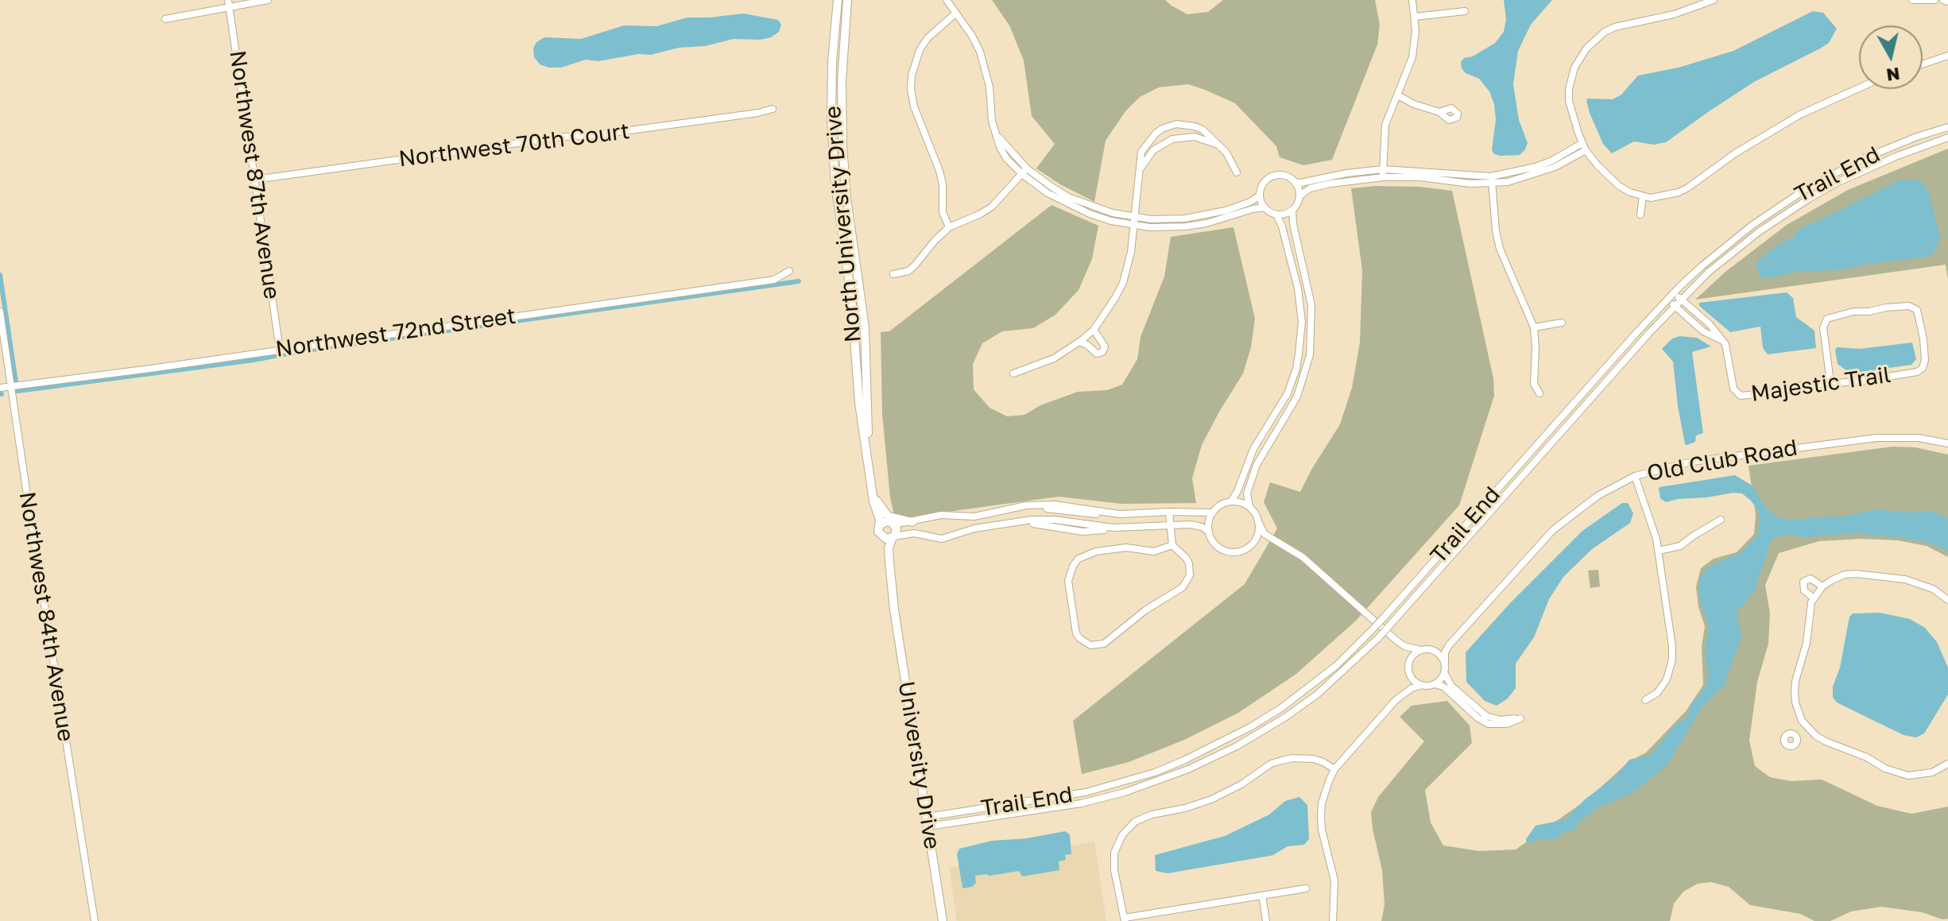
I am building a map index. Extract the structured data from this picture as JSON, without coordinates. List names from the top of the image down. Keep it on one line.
{"streets":{"main road":["North University Drive","University Drive"],"street":["Northwest 70th Court","Northwest 87th Avenue","Trail End","Northwest 72nd Street","Majestic Trail","Old Club Road","Northwest 84th Avenue"]},"crossings":[["Northwest 70th Court","Northwest 87th Avenue"],["Northwest 87th Avenue","Northwest 72nd Street"],["Trail End","Majestic Trail"],["Trail End","University Drive"],["Northwest 72nd Street","Northwest 84th Avenue"]],"north":"bottom"}
